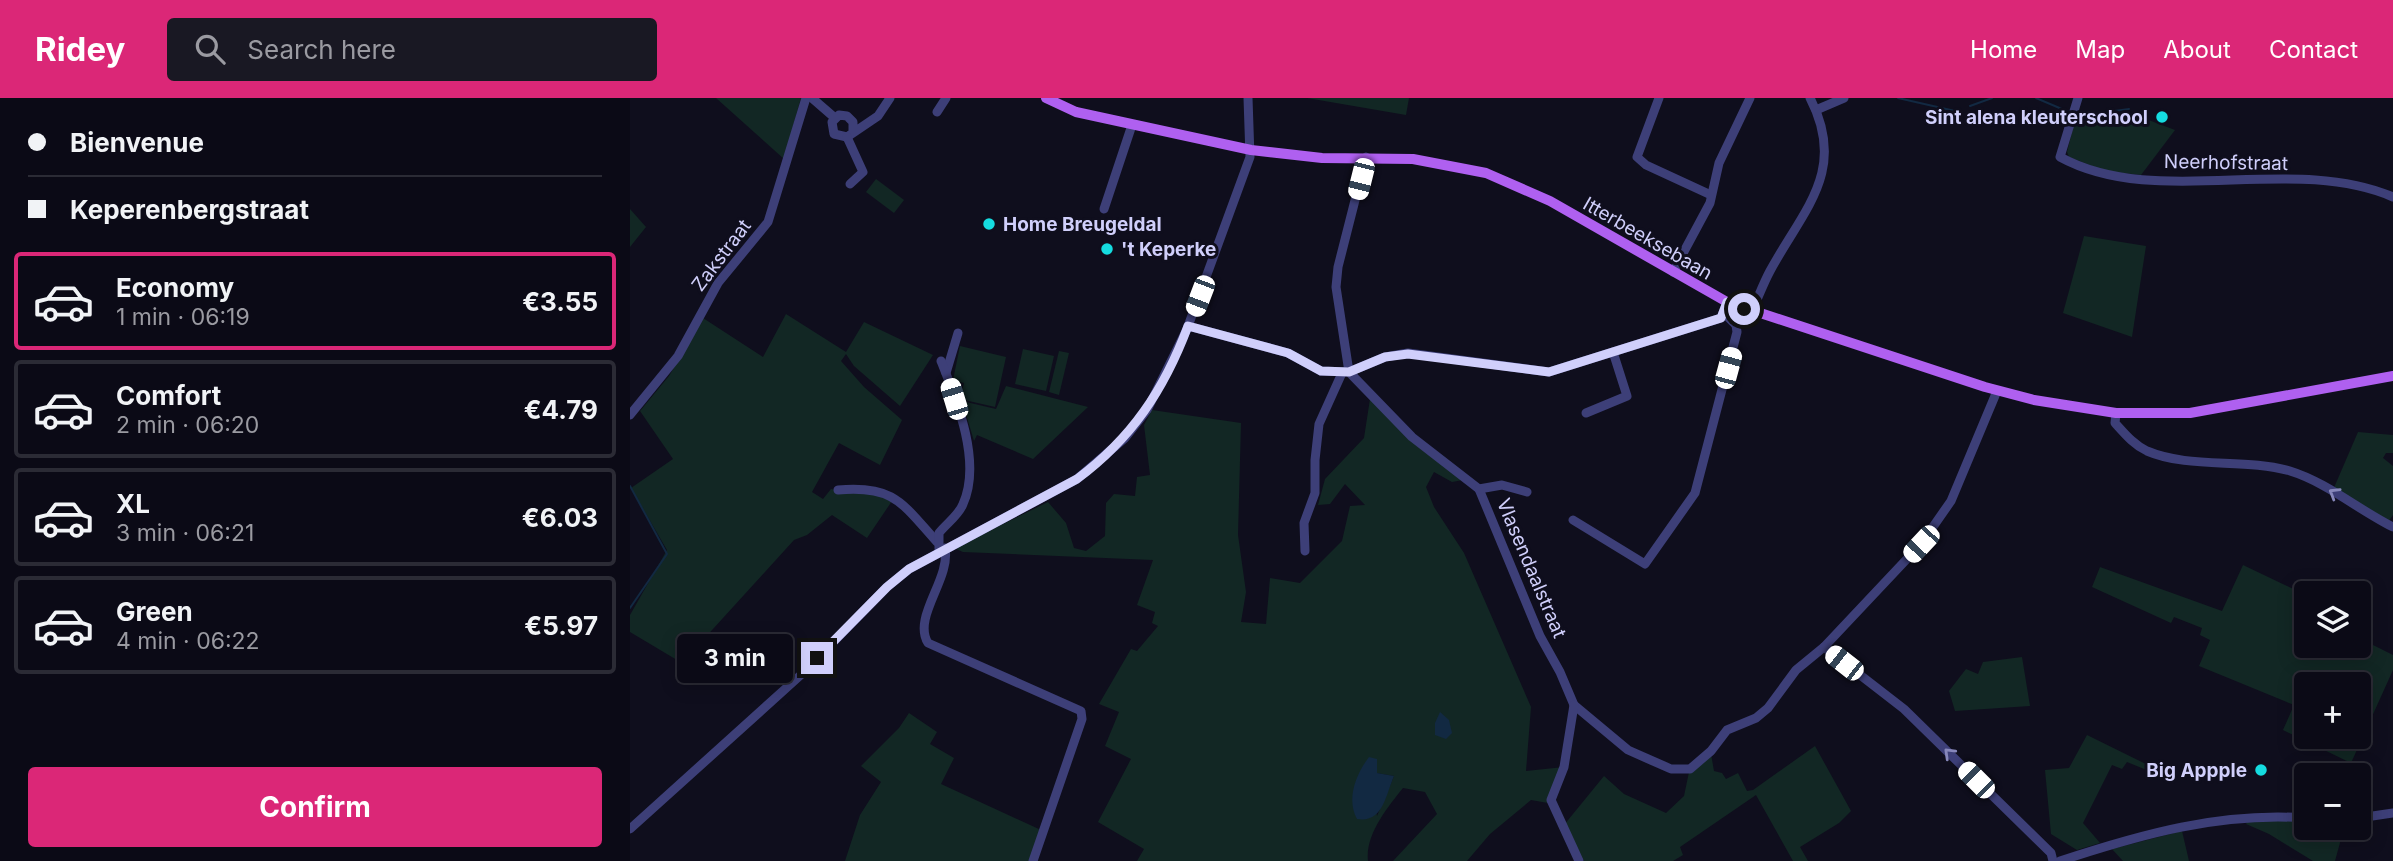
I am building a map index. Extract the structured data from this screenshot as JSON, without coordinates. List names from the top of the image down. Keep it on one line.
{"streets":{"main road":["Itterbeeksebaan"],"street":["Neerhofstraat","Zakstraat","Vlasendaalstraat"]},"places":["Sint alena kleuterschool","Home Breugeldal","'t Keperke","Big Appple"],"page":{"header":"Ridey","search":"Search here","nav":["Home","Map","About","Contact"],"banner":["Bienvenue","Keperenbergstraat"],"list":[{"name":"Economy","note":"1 min · 06:19","value":"€3.55"},{"name":"Comfort","note":"2 min · 06:20","value":"€4.79"},{"name":"XL","note":"3 min · 06:21","value":"€6.03"},{"name":"Green","note":"4 min · 06:22","value":"€5.97"}],"map_buttons":["+","−"],"bubble":"3 min","buttons":"Confirm"}}
